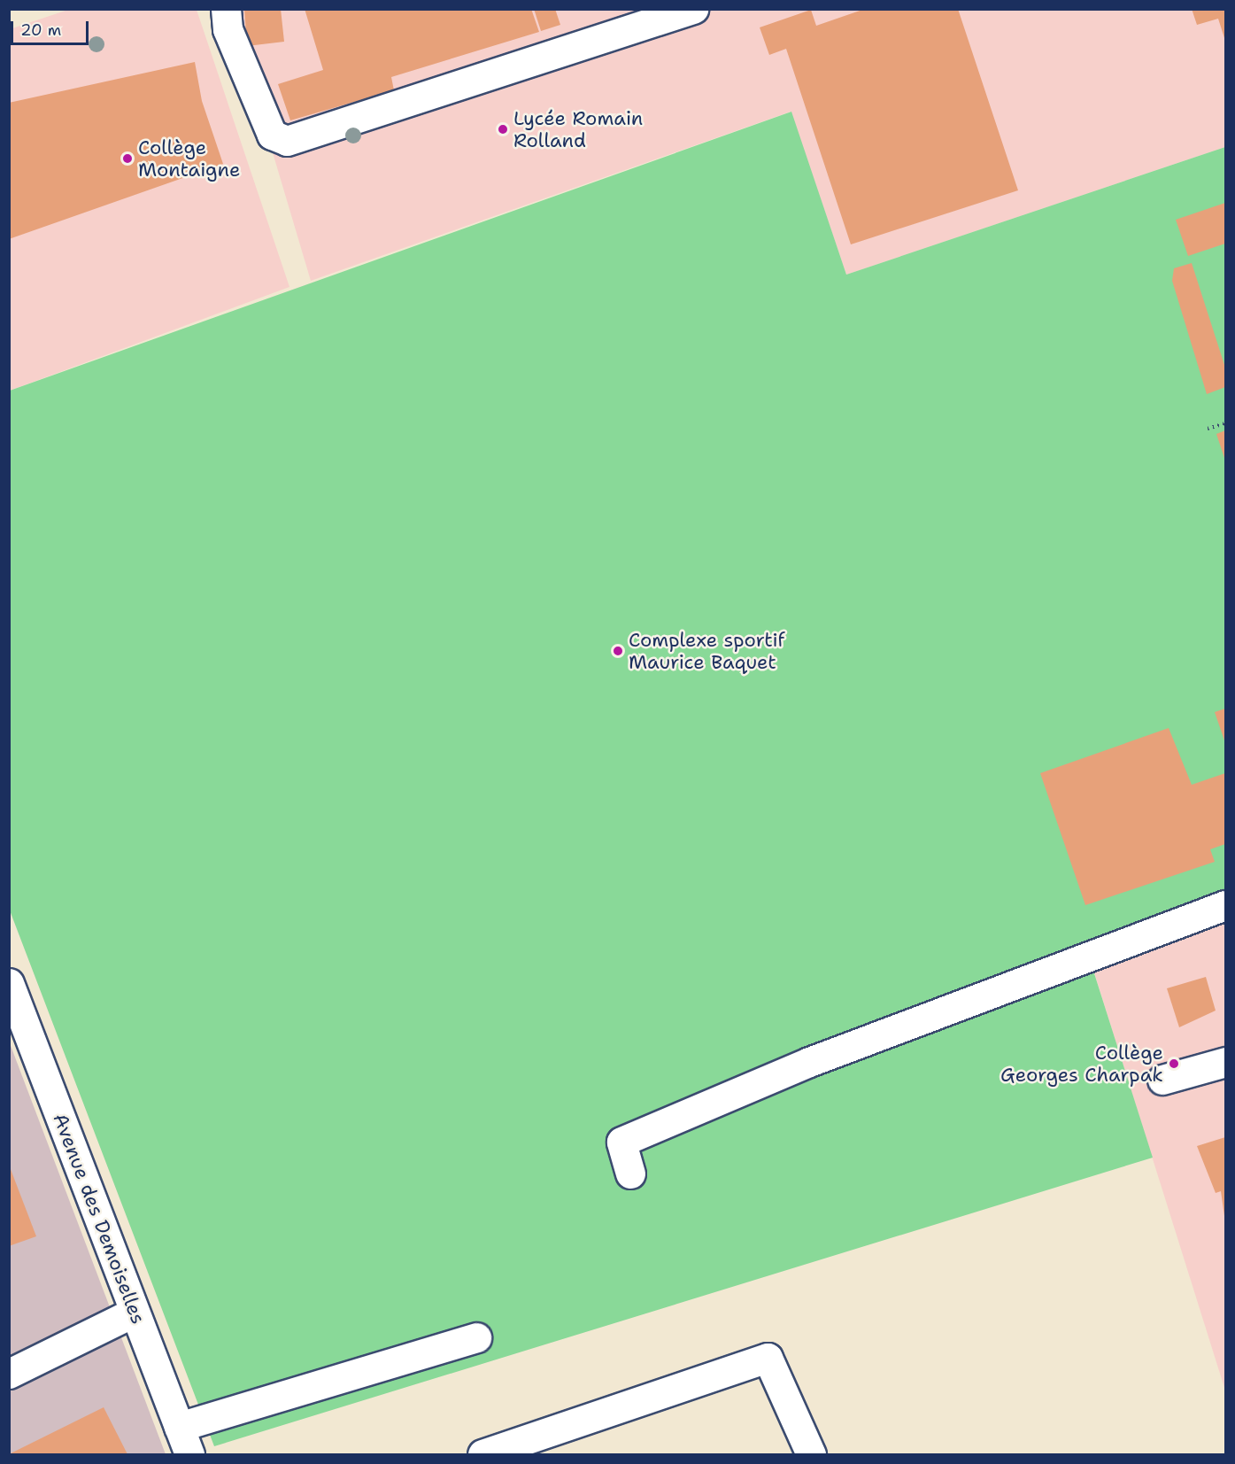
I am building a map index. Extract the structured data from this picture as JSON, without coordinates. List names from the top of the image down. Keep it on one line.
{"streets":{"street":["Avenue des Demoiselles"]},"places":["Lycée Romain Rolland","Collège Montaigne","Complexe sportif Maurice Baquet","Collège Georges Charpak"],"scale_bar":"20 m"}
